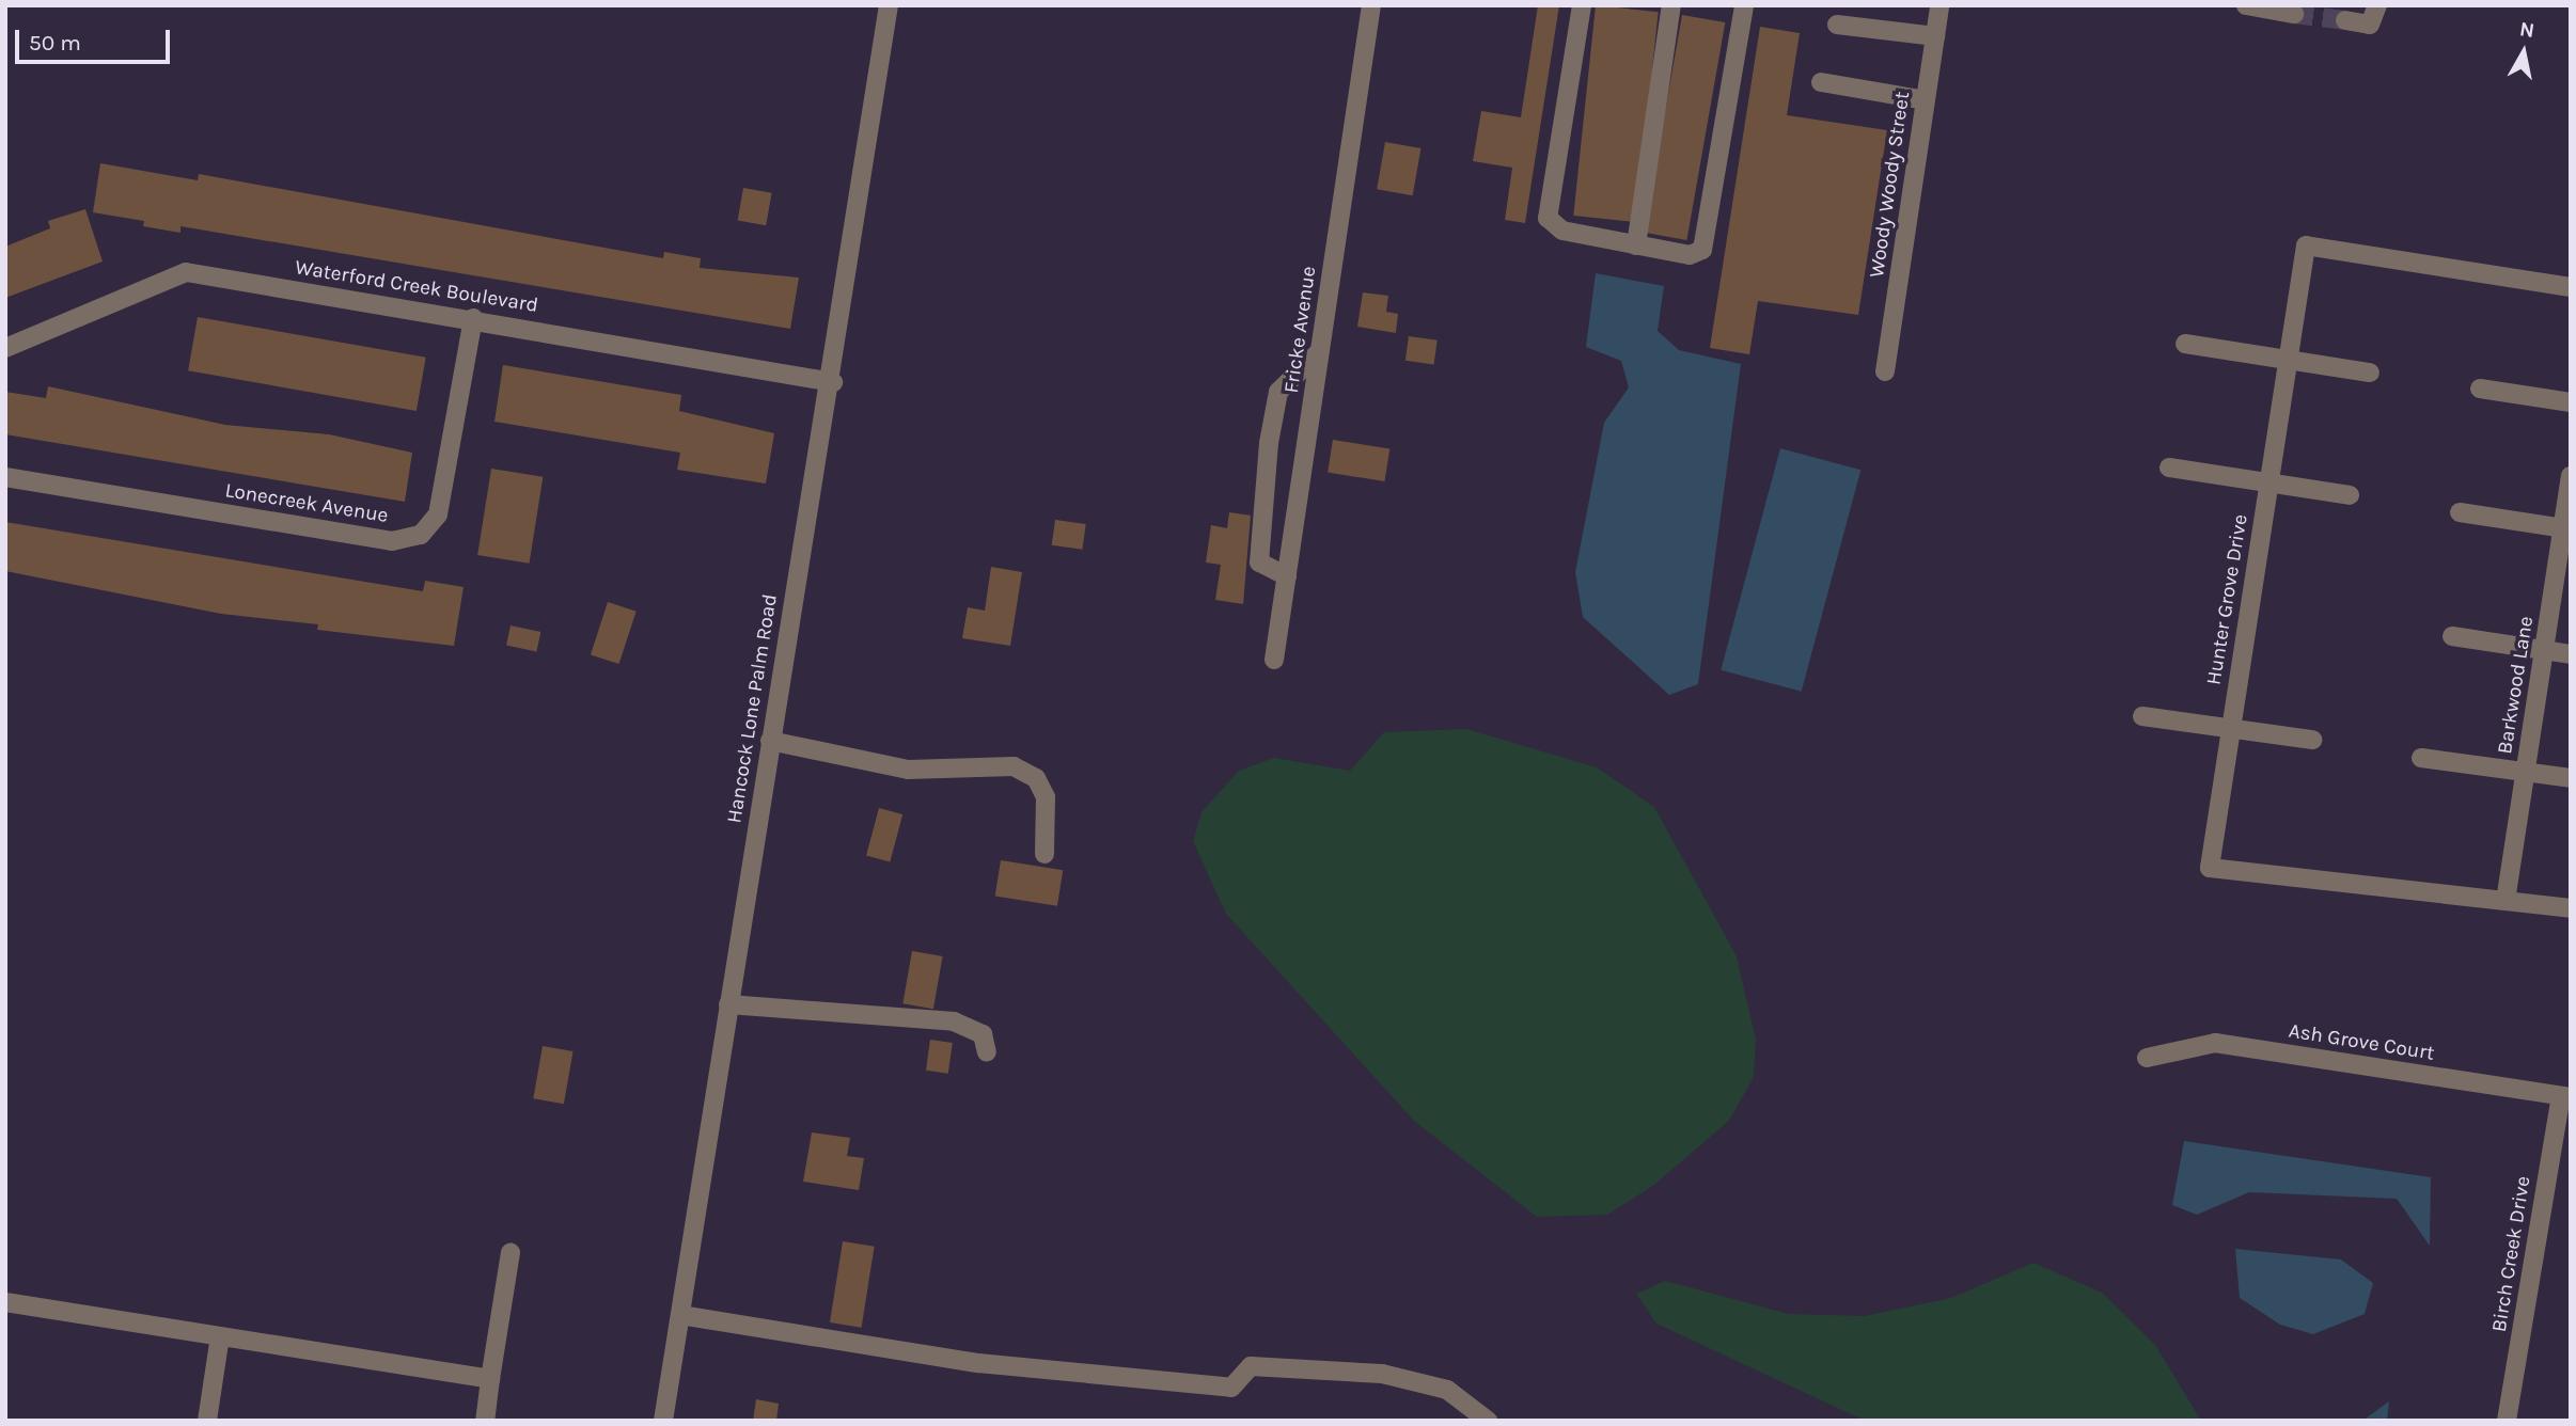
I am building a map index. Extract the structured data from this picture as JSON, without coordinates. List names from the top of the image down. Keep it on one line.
{"streets":{"street":["Woody Woody Street","Waterford Creek Boulevard","Fricke Avenue","Lonecreek Avenue","Hunter Grove Drive","Barkwood Lane","Hancock Lone Palm Road","Ash Grove Court","Birch Creek Drive"]},"crossings":[["Waterford Creek Boulevard","Lonecreek Avenue"],["Waterford Creek Boulevard","Hancock Lone Palm Road"],["Hunter Grove Drive","Barkwood Lane"],["Ash Grove Court","Birch Creek Drive"]],"scale_bar":"50 m","north":"top"}
